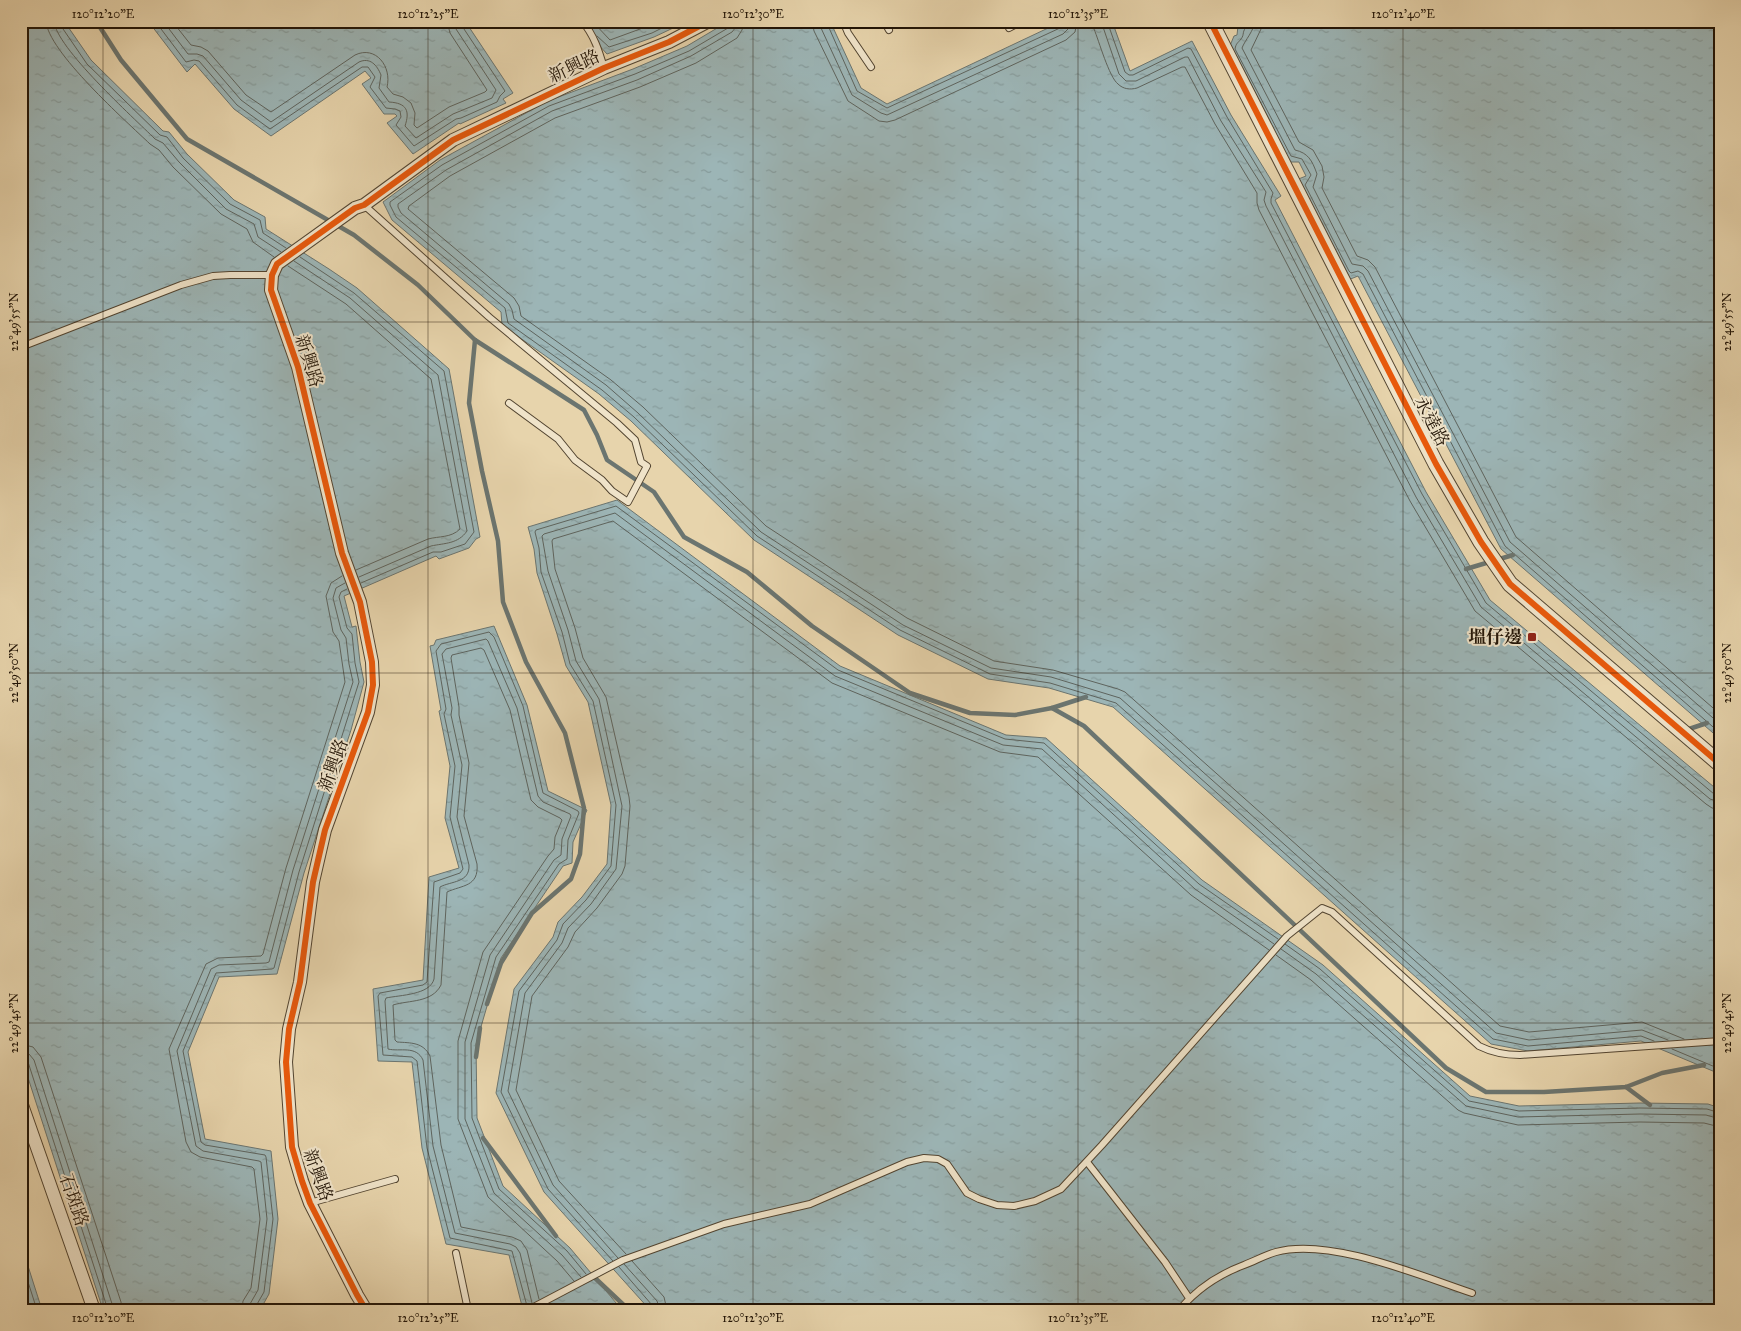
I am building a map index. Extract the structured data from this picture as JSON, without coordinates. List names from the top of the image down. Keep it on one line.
{"streets":{"street":["新興路","永達路","石斑路"]},"places":{"transit":["塭仔邊"]},"coordinates":["120°12'20\"E","120°12'25\"E","120°12'30\"E","120°12'35\"E","120°12'40\"E","22°49'55\"N","22°49'50\"N","22°49'45\"N"]}
